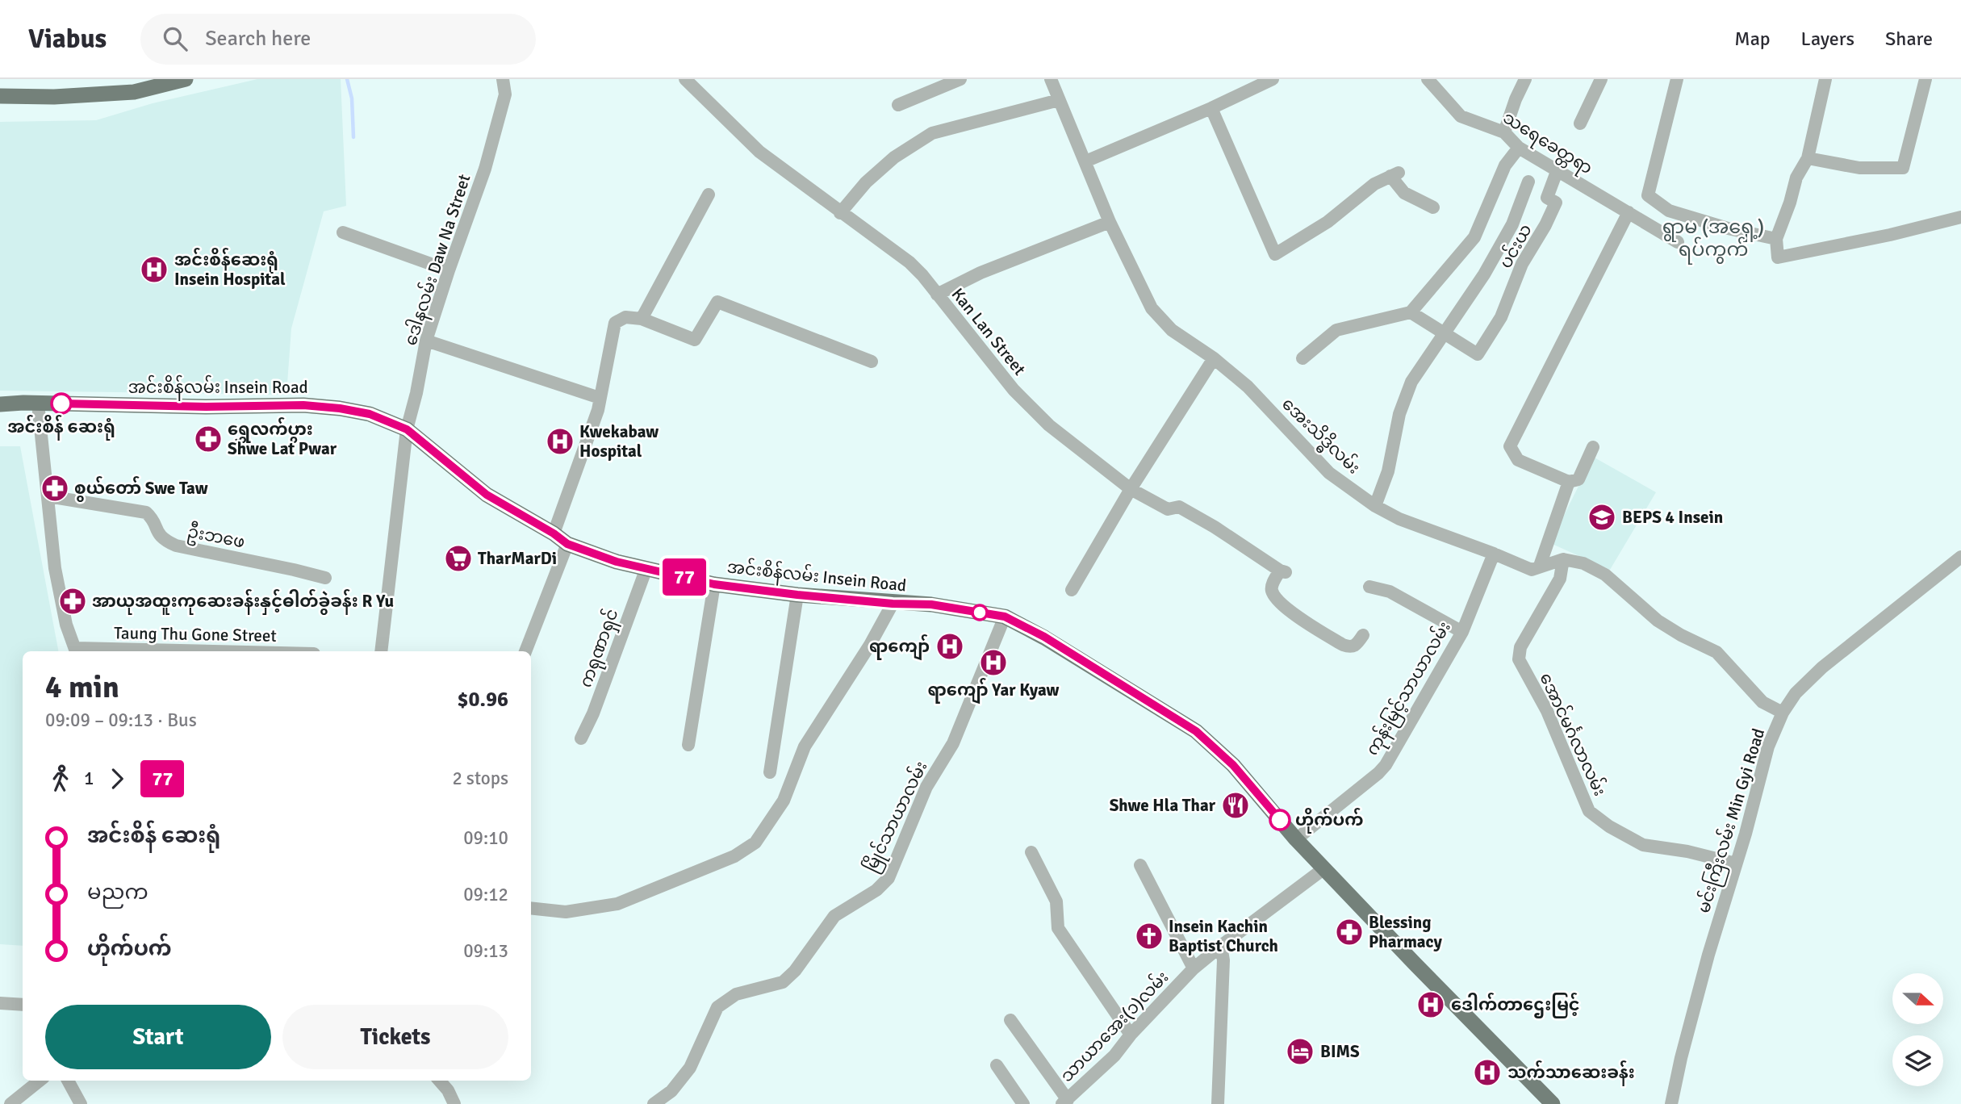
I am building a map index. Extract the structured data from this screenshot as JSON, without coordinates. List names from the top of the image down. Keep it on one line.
{"streets":{"main road":["အင်းစိန်လမ်း Insein Road"],"street":["သရေခေတ္တရာ","ပင်းယ","ဒေါနလမ်း Daw Na Street","Kan Lan Street","အေးသိဒ္ဓိလမ်း","ဦးဘဖေ","ကရုဏာရှင်","ကုန်းမြင့်သာယာလမ်း","အောင်မင်္ဂလာလမ်း","မြိုင်သာယာလမ်း","မင်းကြီးလမ်း Min Gyi Road","သာယာအေး(၁)လမ်း"]},"crossings":[["သရေခေတ္တရာ","ပင်းယ"],["ဒေါနလမ်း Daw Na Street","အင်းစိန်လမ်း Insein Road"],["အင်းစိန်လမ်း Insein Road","ကရုဏာရှင်"],["အင်းစိန်လမ်း Insein Road","ကုန်းမြင့်သာယာလမ်း"],["အင်းစိန်လမ်း Insein Road","မြိုင်သာယာလမ်း"],["အင်းစိန်လမ်း Insein Road","သာယာအေး(၁)လမ်း"],["အေးသိဒ္ဓိလမ်း","ကုန်းမြင့်သာယာလမ်း"],["အေးသိဒ္ဓိလမ်း","အောင်မင်္ဂလာလမ်း"],["အောင်မင်္ဂလာလမ်း","မင်းကြီးလမ်း Min Gyi Road"]],"districts":["ရွာမ (အရှေ့) ရပ်ကွက်"],"places":{"hospital":["အင်းစိန်ဆေးရုံ Insein Hospital","Kwekabaw Hospital","ရာကျော်","ရာကျော် Yar Kyaw","ဒေါက်တာဌေးမြင့်","သက်သာဆေးခန်း"],"other":["အင်းစိန် ဆေးရုံ","ဟိုက်ပက်"],"pharmacy":["ရွှေလက်ပွား Shwe Lat Pwar","စွယ်တော် Swe Taw","အာယုအထူးကုဆေးခန်းနှင့်ဓါတ်ခွဲခန်း R Yu","Blessing Pharmacy"],"school or university":["BEPS 4 Insein"],"supermarket":["TharMarDi"],"restaurant":["Shwe Hla Thar"],"church":["Insein Kachin Baptist Church"],"hotel":["BIMS"]},"lines":["bus line 77"],"north":"right","page":{"header":"Viabus","search":"Search here","nav":["Map","Layers","Share"],"on_map":"77","heading":["4 min","09:09 – 09:13 · Bus","$0.96"],"legs":["1","77","2 stops"],"list":[{"name":"အင်းစိန် ဆေးရုံ","value":"09:10"},{"name":"မညက","value":"09:12"},{"name":"ဟိုက်ပက်","value":"09:13"}],"buttons":["Start","Tickets"]}}
